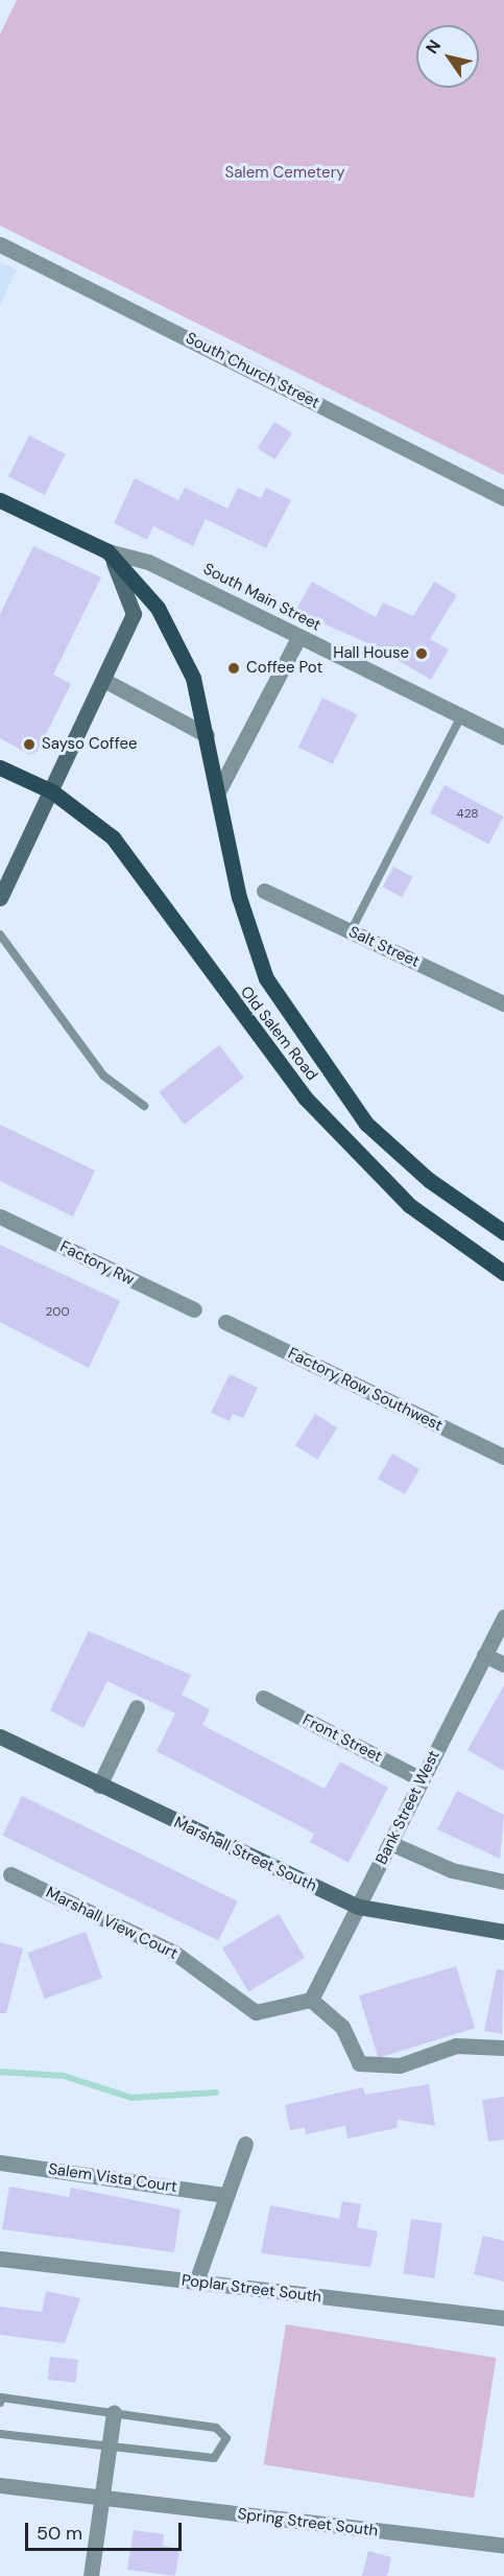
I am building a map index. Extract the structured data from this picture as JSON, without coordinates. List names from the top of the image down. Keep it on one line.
{"streets":{"main road":["South Main Street","Old Salem Road","Marshall Street South"],"street":["South Church Street","Salt Street","Factory Rw","Factory Row Southwest","Front Street","Bank Street West","Marshall View Court","Salem Vista Court","Poplar Street South","Spring Street South"]},"crossings":[["South Main Street","Old Salem Road"],["Front Street","Bank Street West"],["Bank Street West","Marshall Street South"],["Bank Street West","Marshall View Court"]],"parks":["Salem Cemetery"],"places":["Hall House","Coffee Pot","Sayso Coffee"],"house_numbers":["428","200"],"scale_bar":"50 m","north":"top left"}
